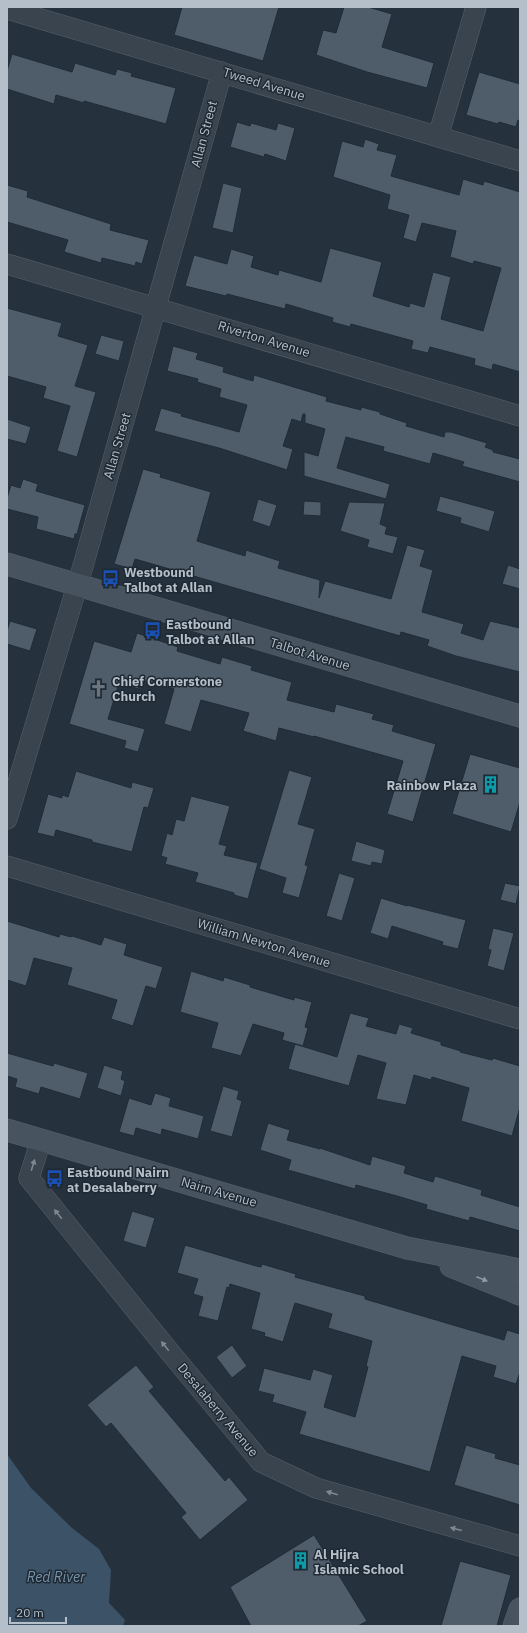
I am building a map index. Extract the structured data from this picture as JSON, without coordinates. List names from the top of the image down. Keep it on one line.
{"streets":{"main road":["Talbot Avenue","Nairn Avenue"],"street":["Tweed Avenue","Allan Street","Riverton Avenue","William Newton Avenue","Desalaberry Avenue"]},"crossings":[["Tweed Avenue","Allan Street"],["Allan Street","Riverton Avenue"],["Allan Street","Talbot Avenue"],["Nairn Avenue","Desalaberry Avenue"]],"one_way":["Desalaberry Avenue"],"water":["Red River"],"places":{"bus stop":["Westbound Talbot at Allan","Eastbound Talbot at Allan","Eastbound Nairn at Desalaberry"],"church":["Chief Cornerstone Church"],"building":["Rainbow Plaza","Al Hijra Islamic School"]},"scale_bar":"20 m"}
